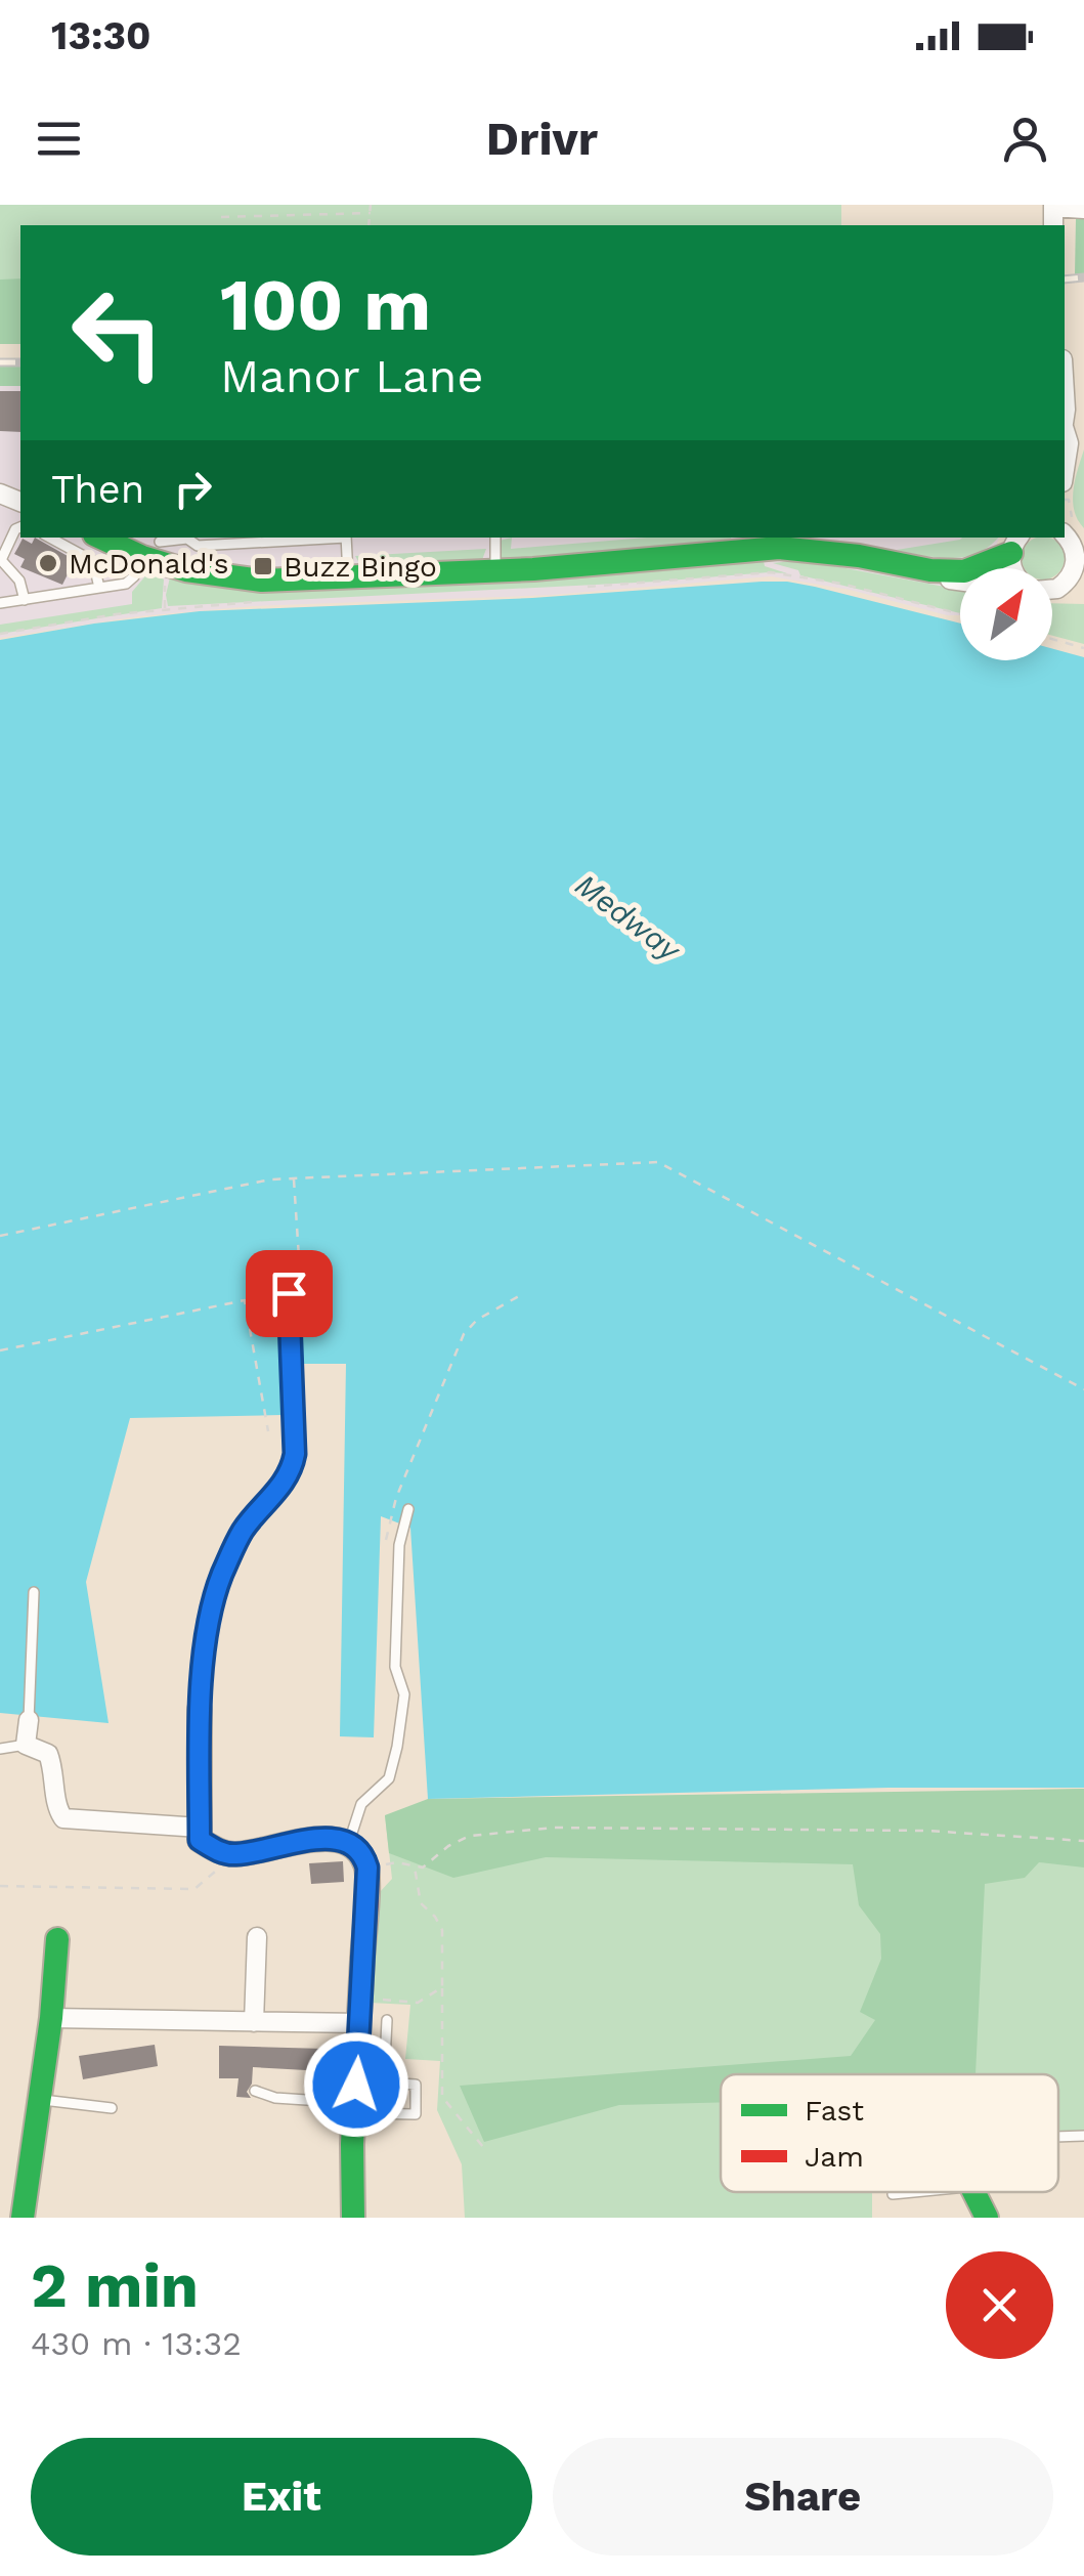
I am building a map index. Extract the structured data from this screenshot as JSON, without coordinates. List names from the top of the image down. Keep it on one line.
{"water":["Medway"],"places":{"other":["McDonald's"],"transit":["Buzz Bingo"]},"legend":["Fast","Jam"],"north":"top right","page":{"status":"13:30","header":"Drivr","turn":["100 m","Manor Lane"],"then":"Then","heading":["2 min","430 m · 13:32"],"buttons":["Exit","Share"]}}
